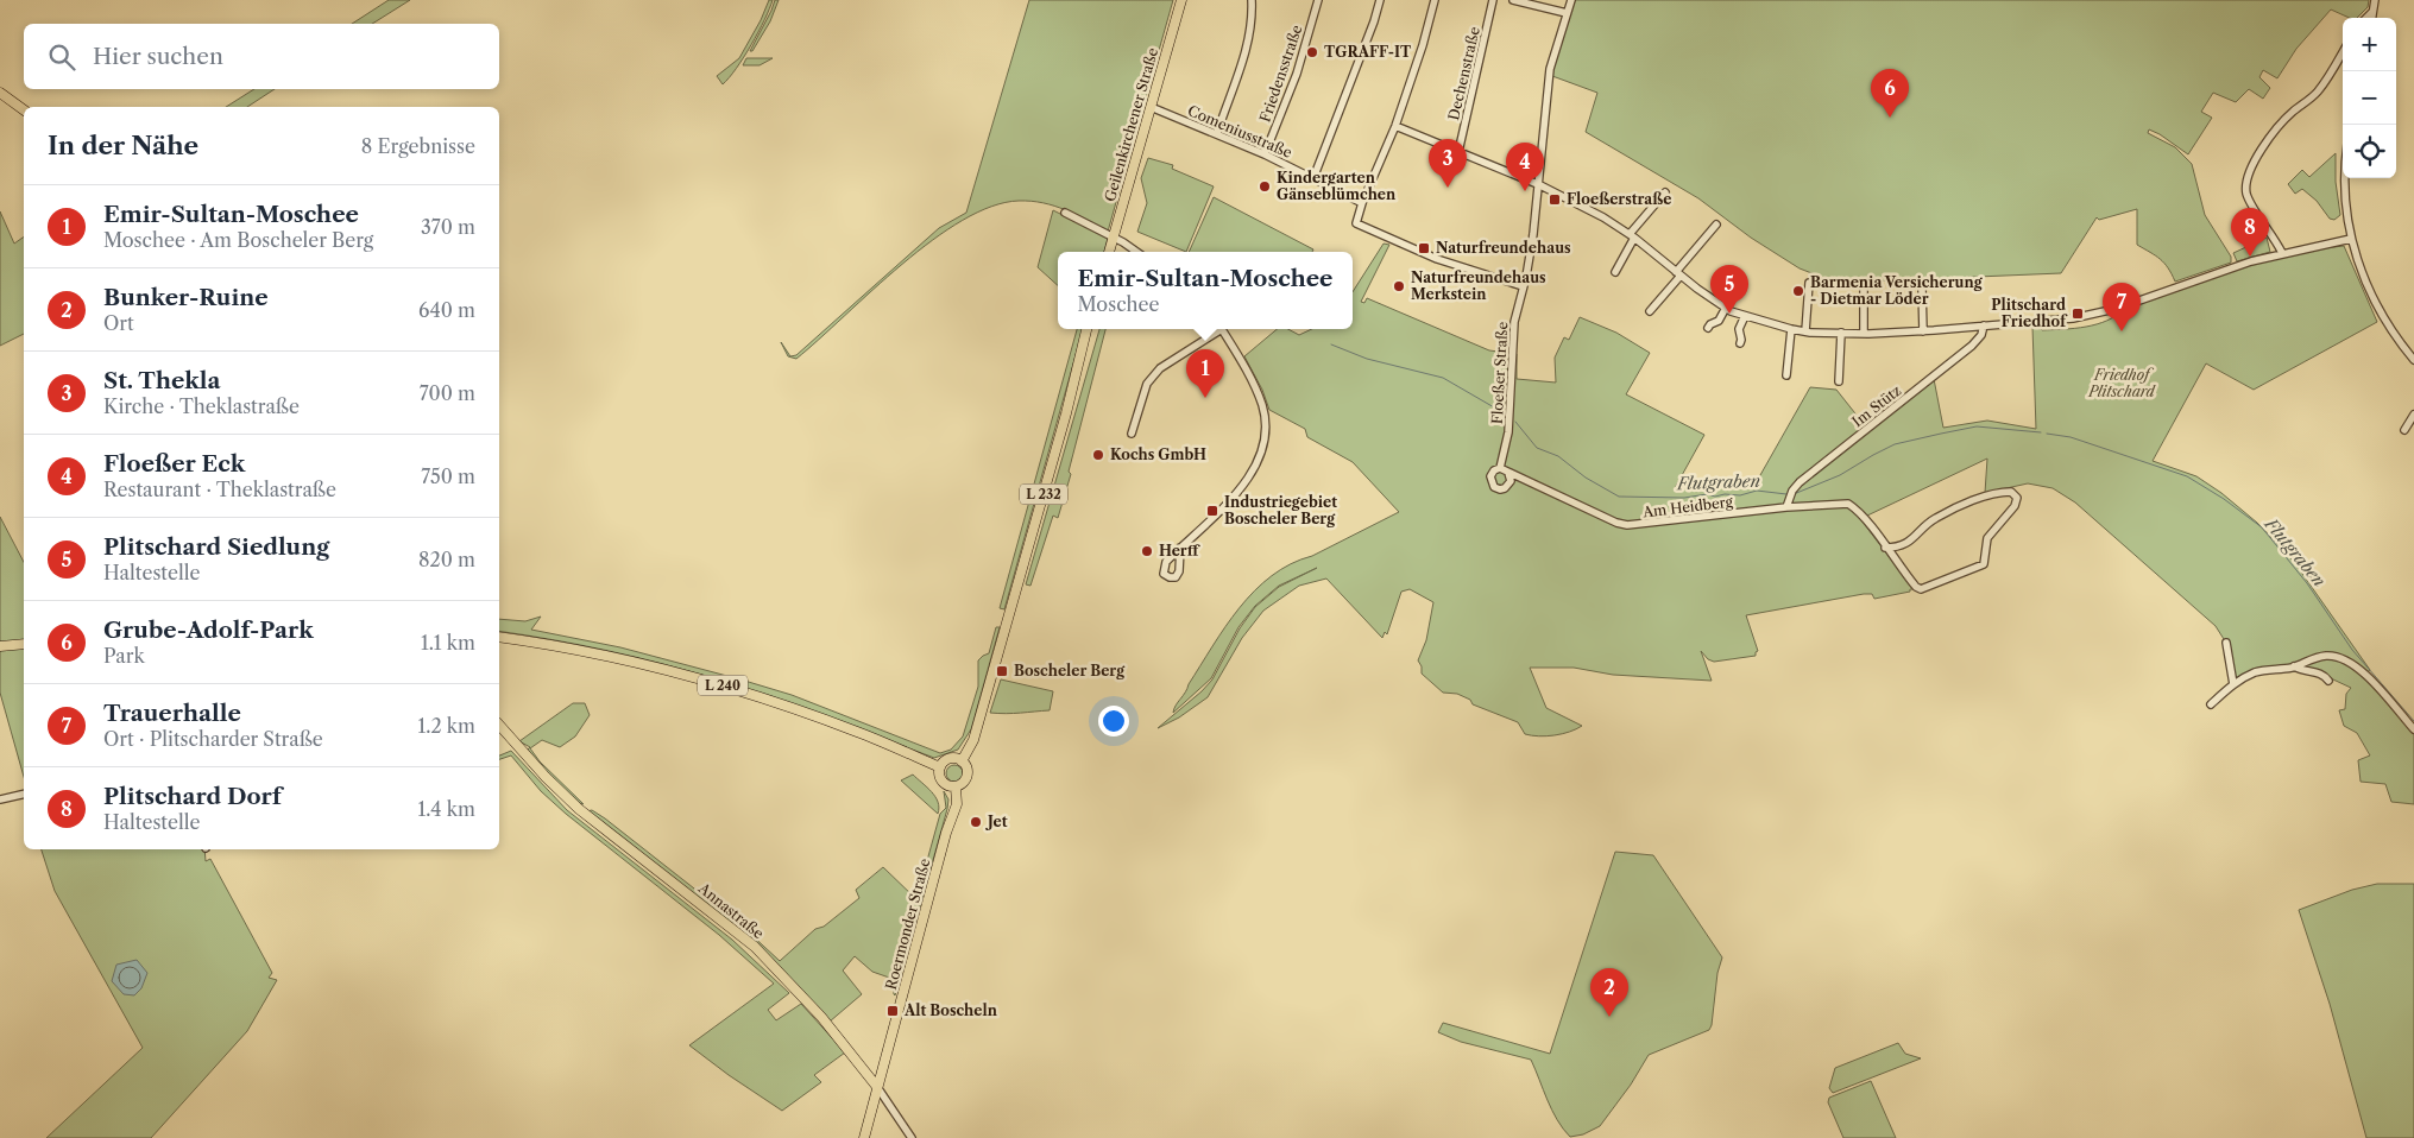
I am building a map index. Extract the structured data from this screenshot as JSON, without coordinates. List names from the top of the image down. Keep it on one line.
{"streets":{"main road":["Geilenkirchener Straße","L 232","L 240","Annastraße","Roermonder Straße"],"street":["Friedensstraße","Dechenstraße","Comeniusstraße","Floeßer Straße","Im Stütz","Am Heidberg"]},"crossings":[["Friedensstraße","Comeniusstraße"],["Geilenkirchener Straße","Comeniusstraße"],["Floeßer Straße","Am Heidberg"],["Im Stütz","Am Heidberg"],["L 232","L 240"],["L 232","Roermonder Straße"],["L 240","Roermonder Straße"],["Annastraße","Roermonder Straße"]],"water":["Flutgraben"],"parks":["Friedhof Plitschard"],"places":{"other":["TGRAFF-IT","Kindergarten Gänseblümchen","Naturfreundehaus Merkstein","Barmenia Versicherung - Dietmar Löder","Kochs GmbH","Herff","Jet"],"transit":["Floeßerstraße","Naturfreundehaus","Plitschard Friedhof","Industriegebiet Boscheler Berg","Boscheler Berg","Alt Boscheln"]},"page":{"map_buttons":["+","−"],"search":"Hier suchen","pins":["6","3","4","8","5","7","1","2"],"heading":["In der Nähe","8 Ergebnisse"],"list":[{"mark":"1","name":"Emir-Sultan-Moschee","note":"Moschee · Am Boscheler Berg","value":"370 m"},{"mark":"2","name":"Bunker-Ruine","note":"Ort","value":"640 m"},{"mark":"3","name":"St. Thekla","note":"Kirche · Theklastraße","value":"700 m"},{"mark":"4","name":"Floeßer Eck","note":"Restaurant · Theklastraße","value":"750 m"},{"mark":"5","name":"Plitschard Siedlung","note":"Haltestelle","value":"820 m"},{"mark":"6","name":"Grube-Adolf-Park","note":"Park","value":"1.1 km"},{"mark":"7","name":"Trauerhalle","note":"Ort · Plitscharder Straße","value":"1.2 km"},{"mark":"8","name":"Plitschard Dorf","note":"Haltestelle","value":"1.4 km"}],"popup":["Emir-Sultan-Moschee","Moschee"]}}
